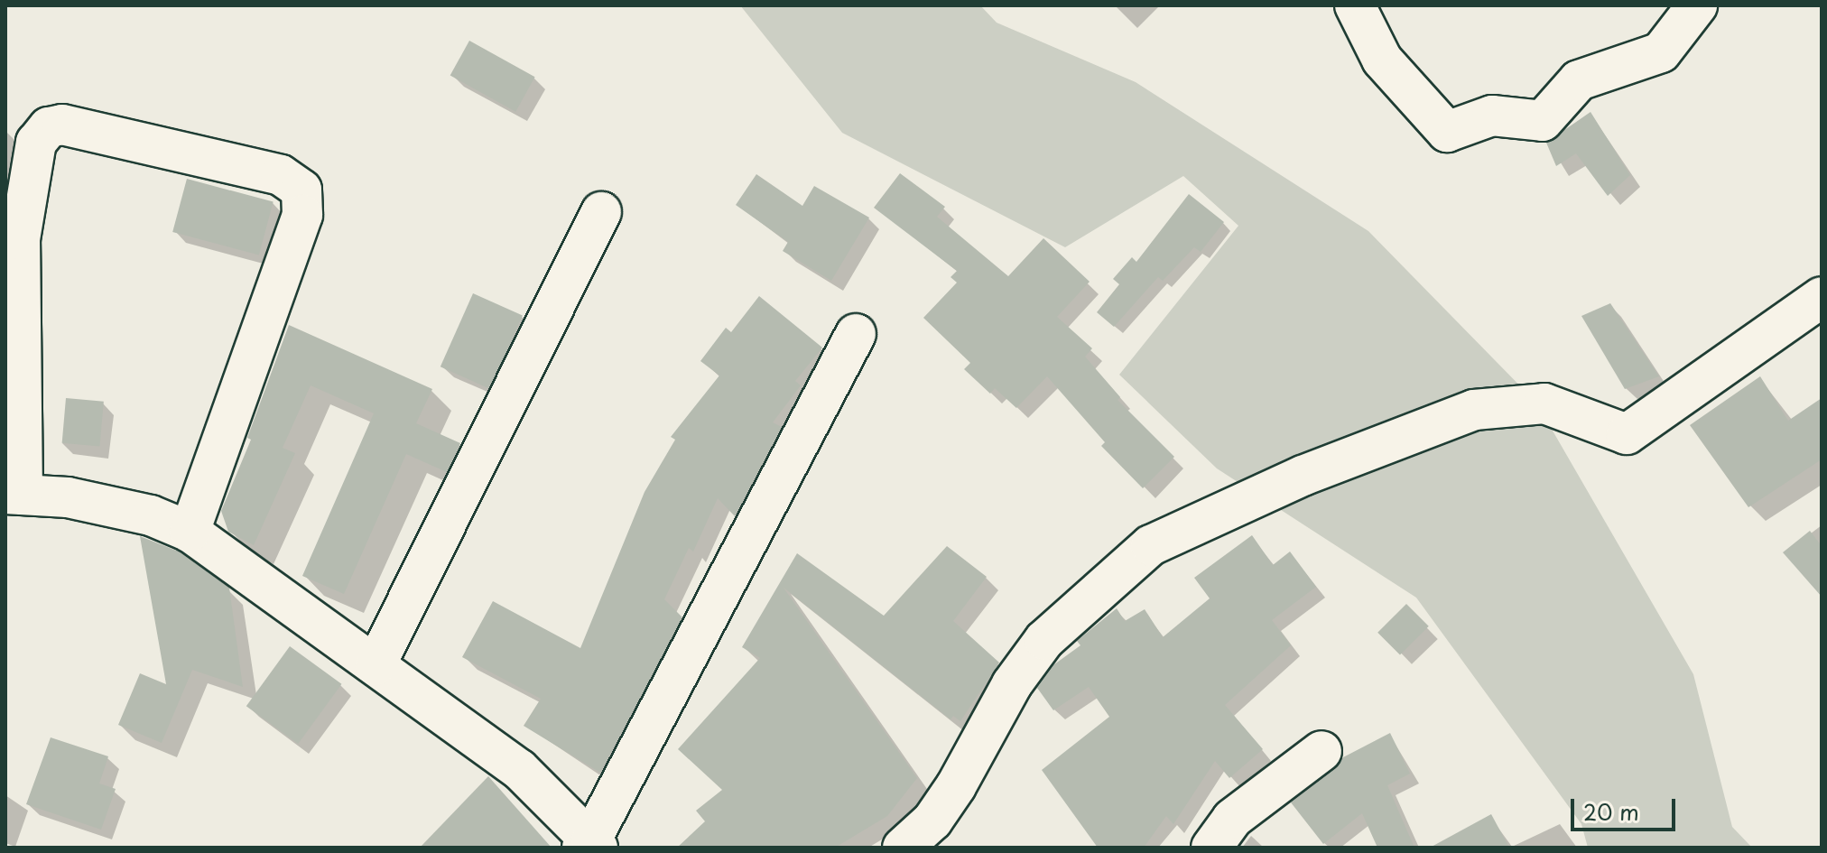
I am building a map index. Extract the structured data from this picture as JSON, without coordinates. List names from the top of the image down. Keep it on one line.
{"scale_bar":"20 m"}
